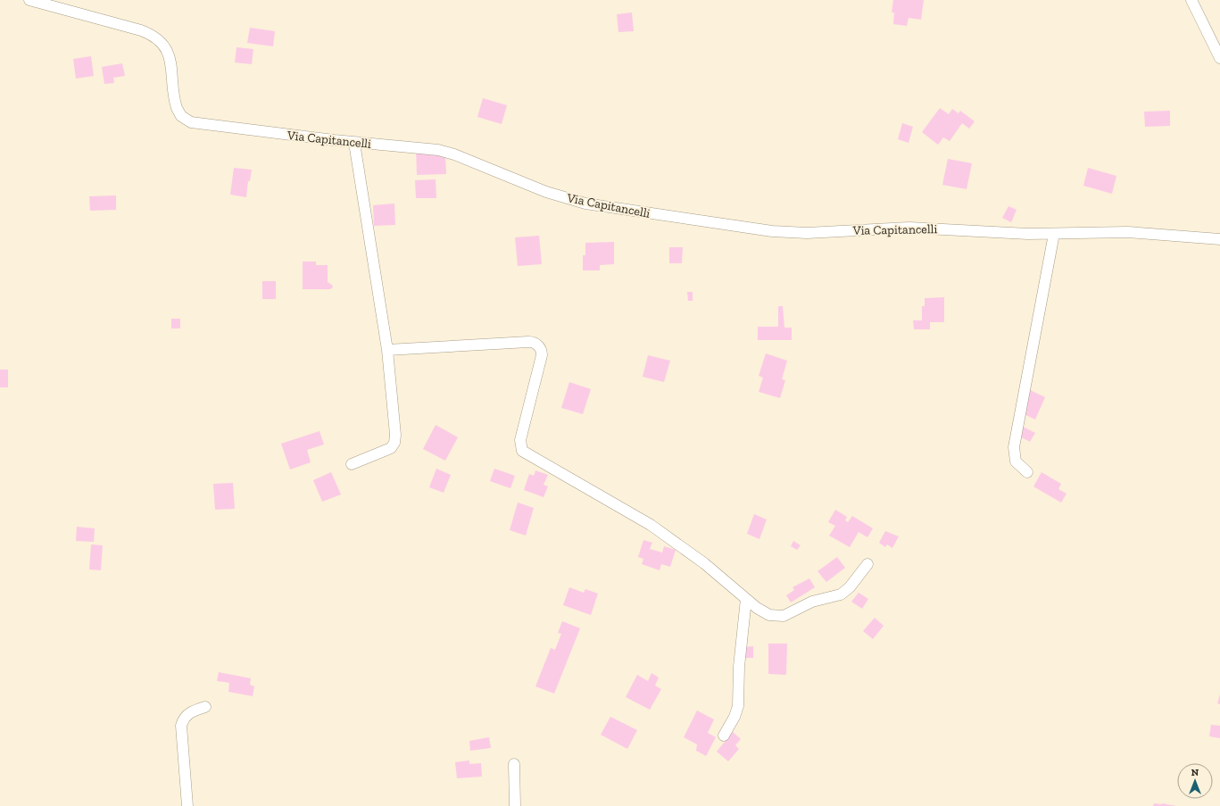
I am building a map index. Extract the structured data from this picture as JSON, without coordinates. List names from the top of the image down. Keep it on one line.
{"streets":{"street":["Via Capitancelli"]},"north":"top"}
